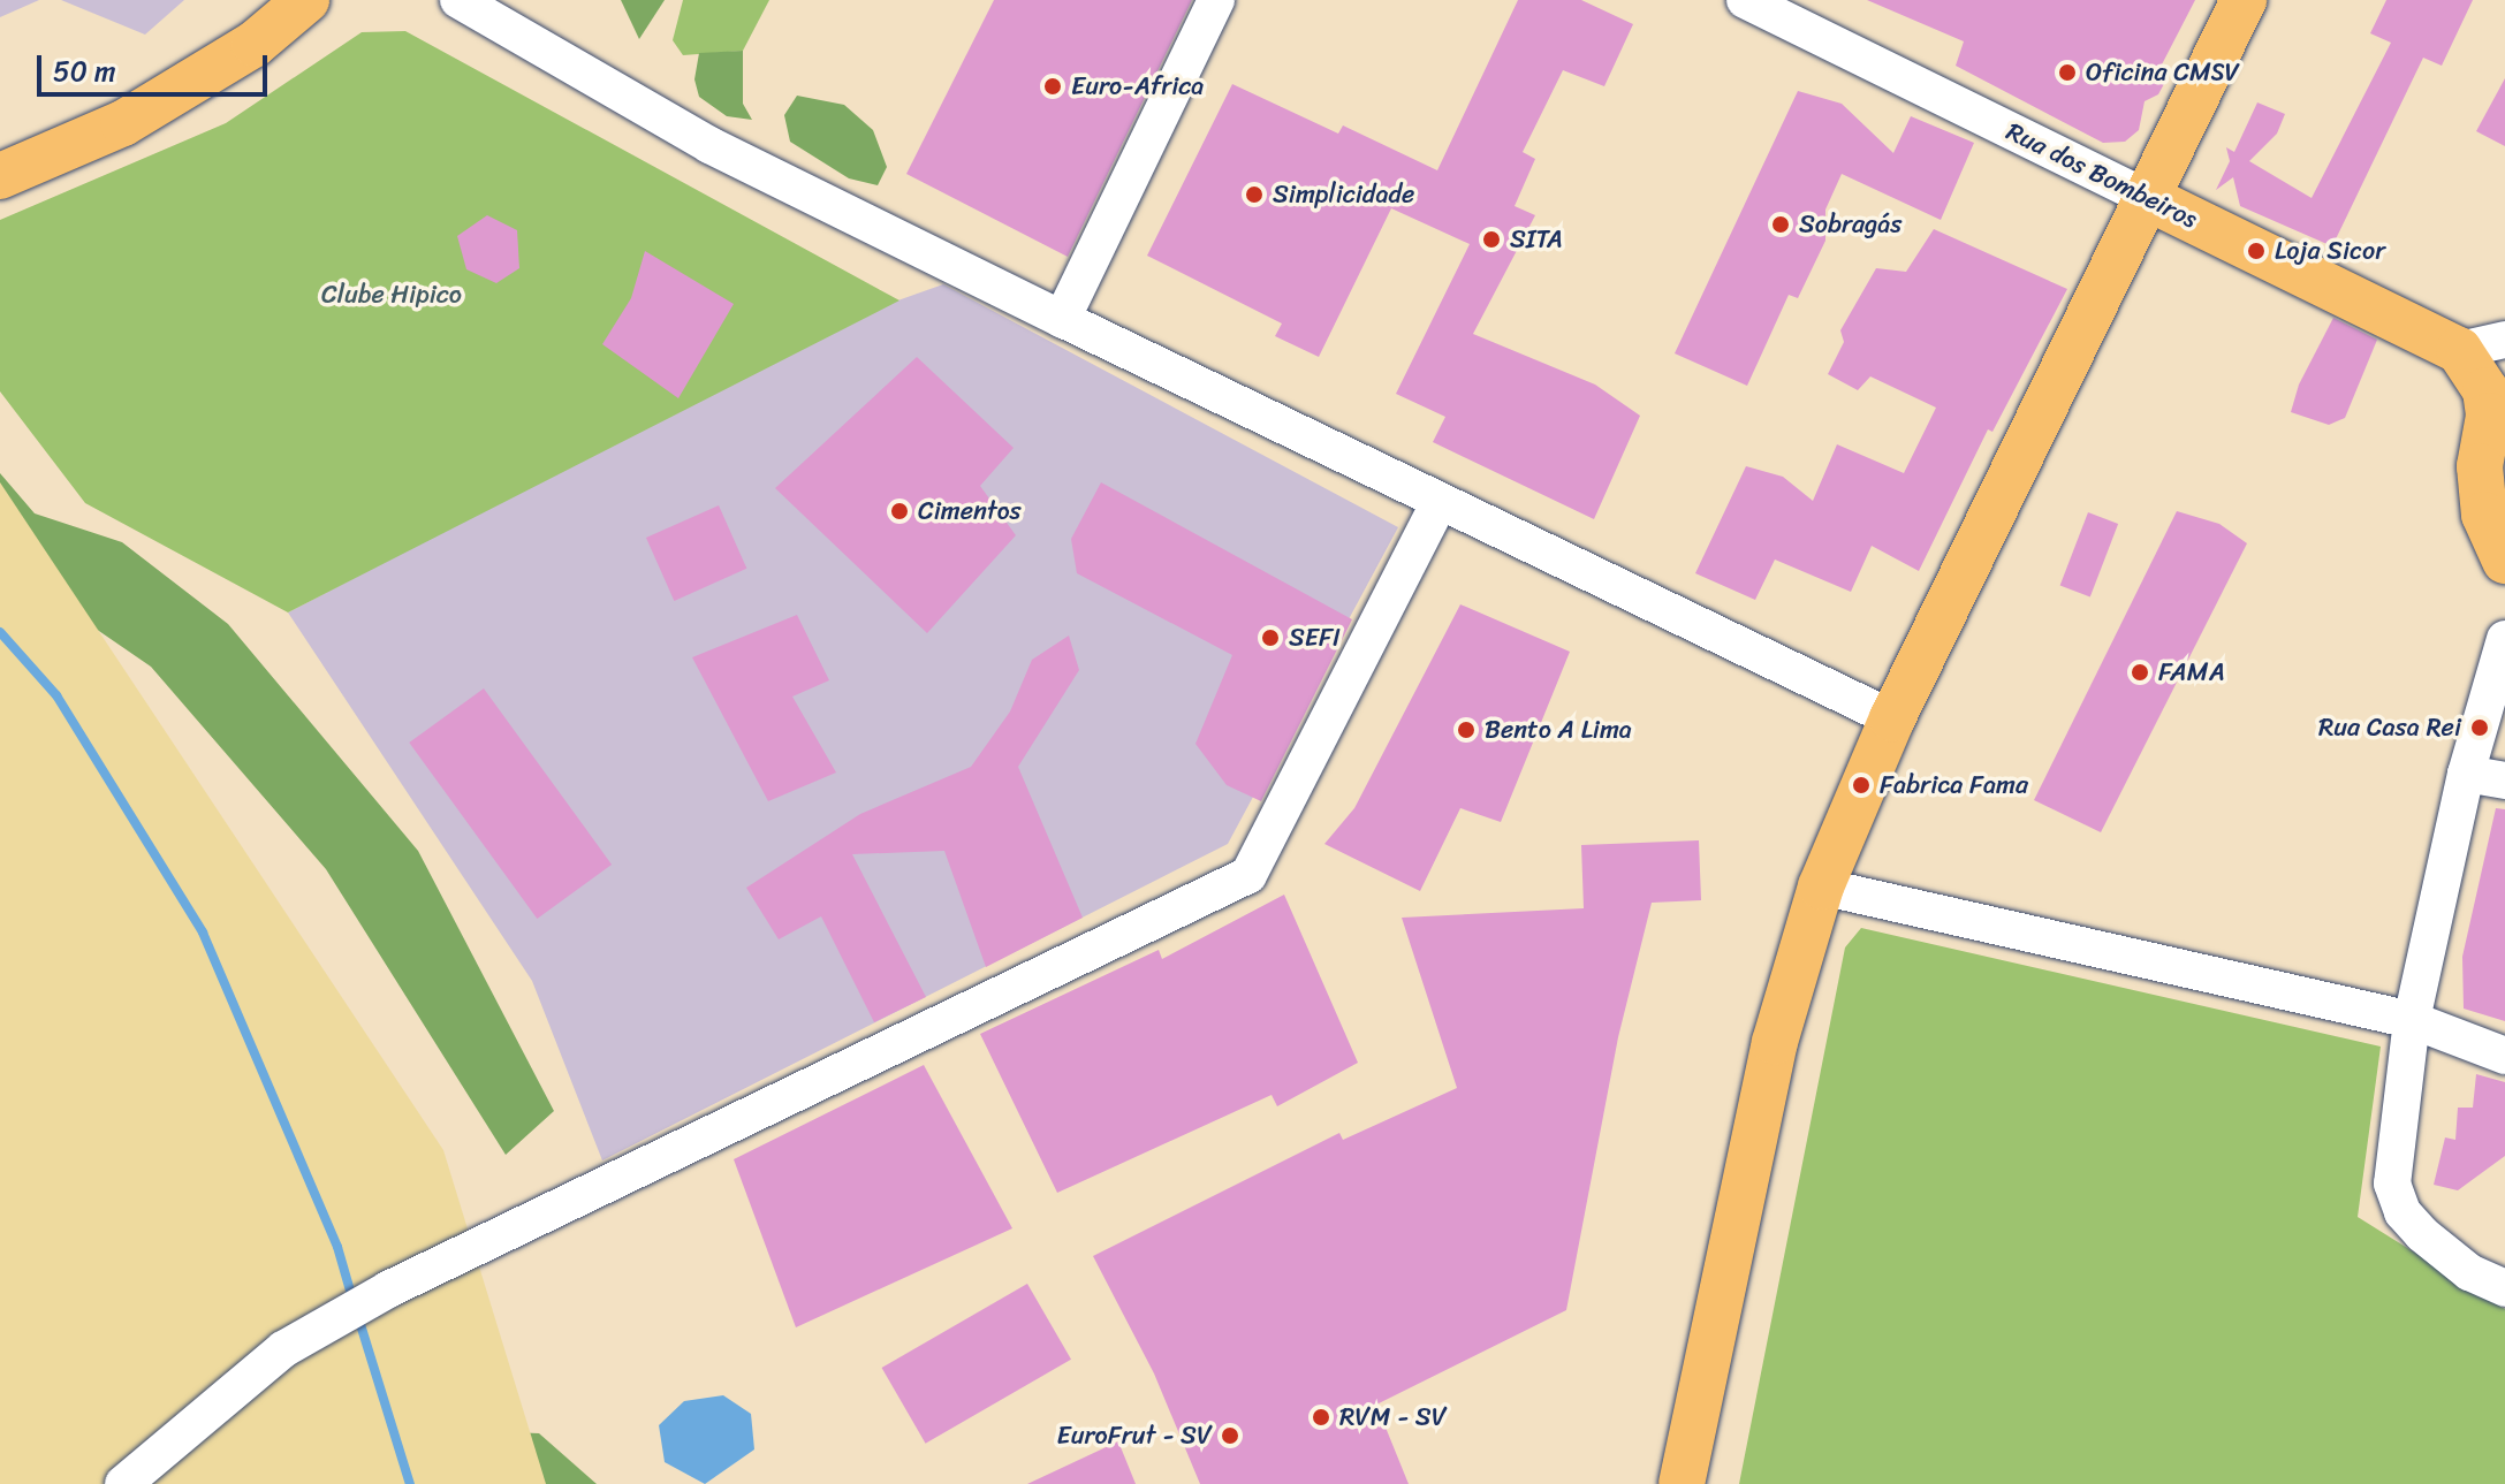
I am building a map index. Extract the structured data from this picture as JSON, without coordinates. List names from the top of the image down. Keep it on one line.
{"streets":{"main road":["Rua dos Bombeiros"]},"parks":["Clube Hipico"],"places":["Oficina CMSV","Euro-Africa","Simplicidade","Sobragás","SITA","Loja Sicor","Cimentos","SEFI","FAMA","Rua Casa Rei","Bento A Lima","Fabrica Fama","RVM - SV","EuroFrut - SV"],"scale_bar":"50 m"}
